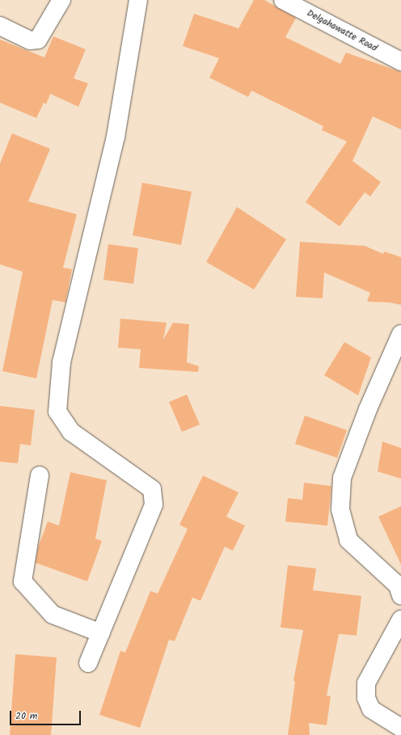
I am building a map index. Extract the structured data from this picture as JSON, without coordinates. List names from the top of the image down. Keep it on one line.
{"streets":{"street":["Delgahawatte Road"]},"scale_bar":"20 m"}
